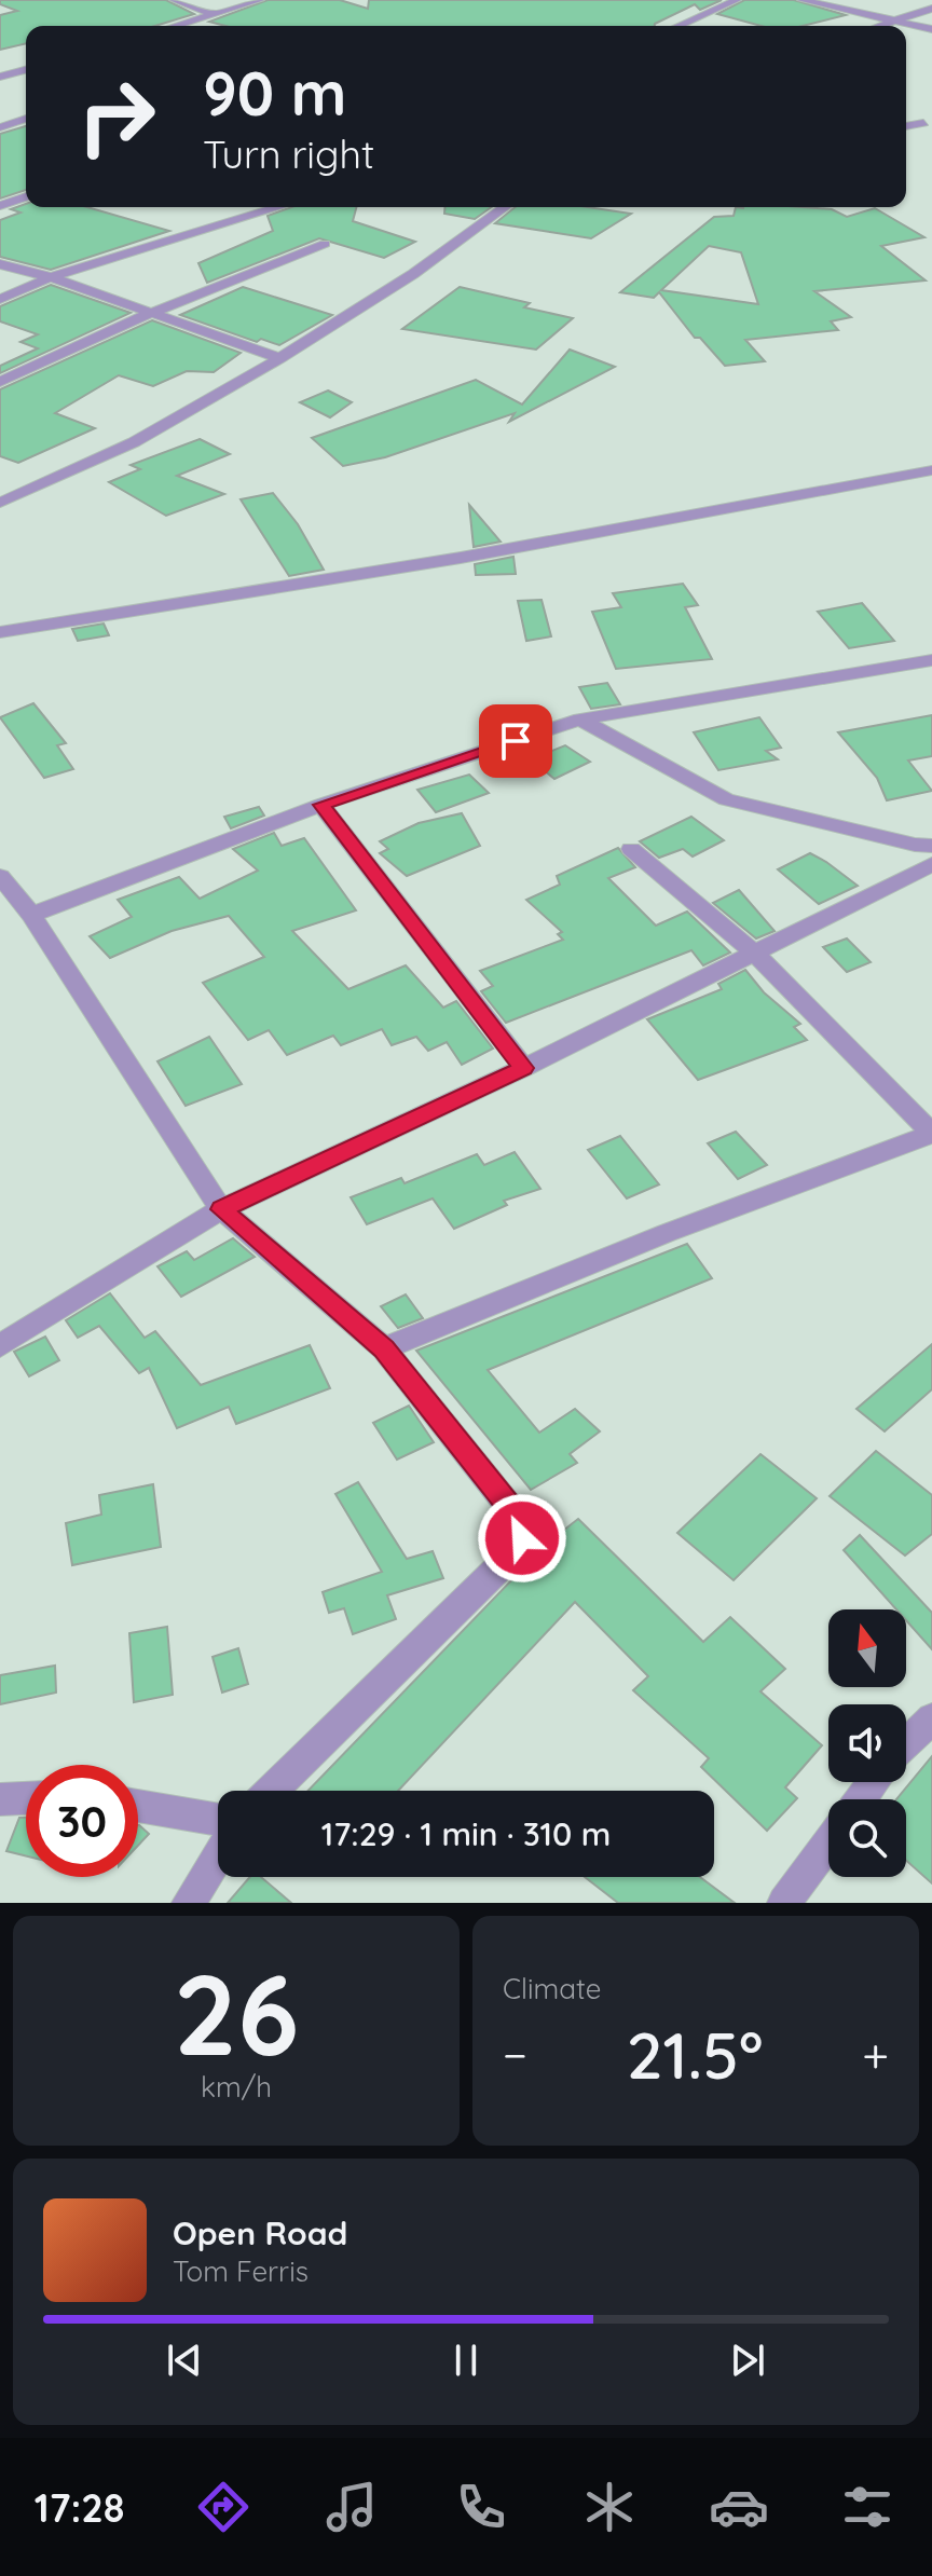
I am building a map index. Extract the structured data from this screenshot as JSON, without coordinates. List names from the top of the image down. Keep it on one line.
{"north":"top","page":{"turn":["90 m","Turn right"],"limit":"30","trip":"17:29 · 1 min · 310 m","tile":[["26","km/h"],"Climate"],"heat":["−","21.5°","+"],"song":["Open Road","Tom Ferris"],"tabs":"17:28"}}
